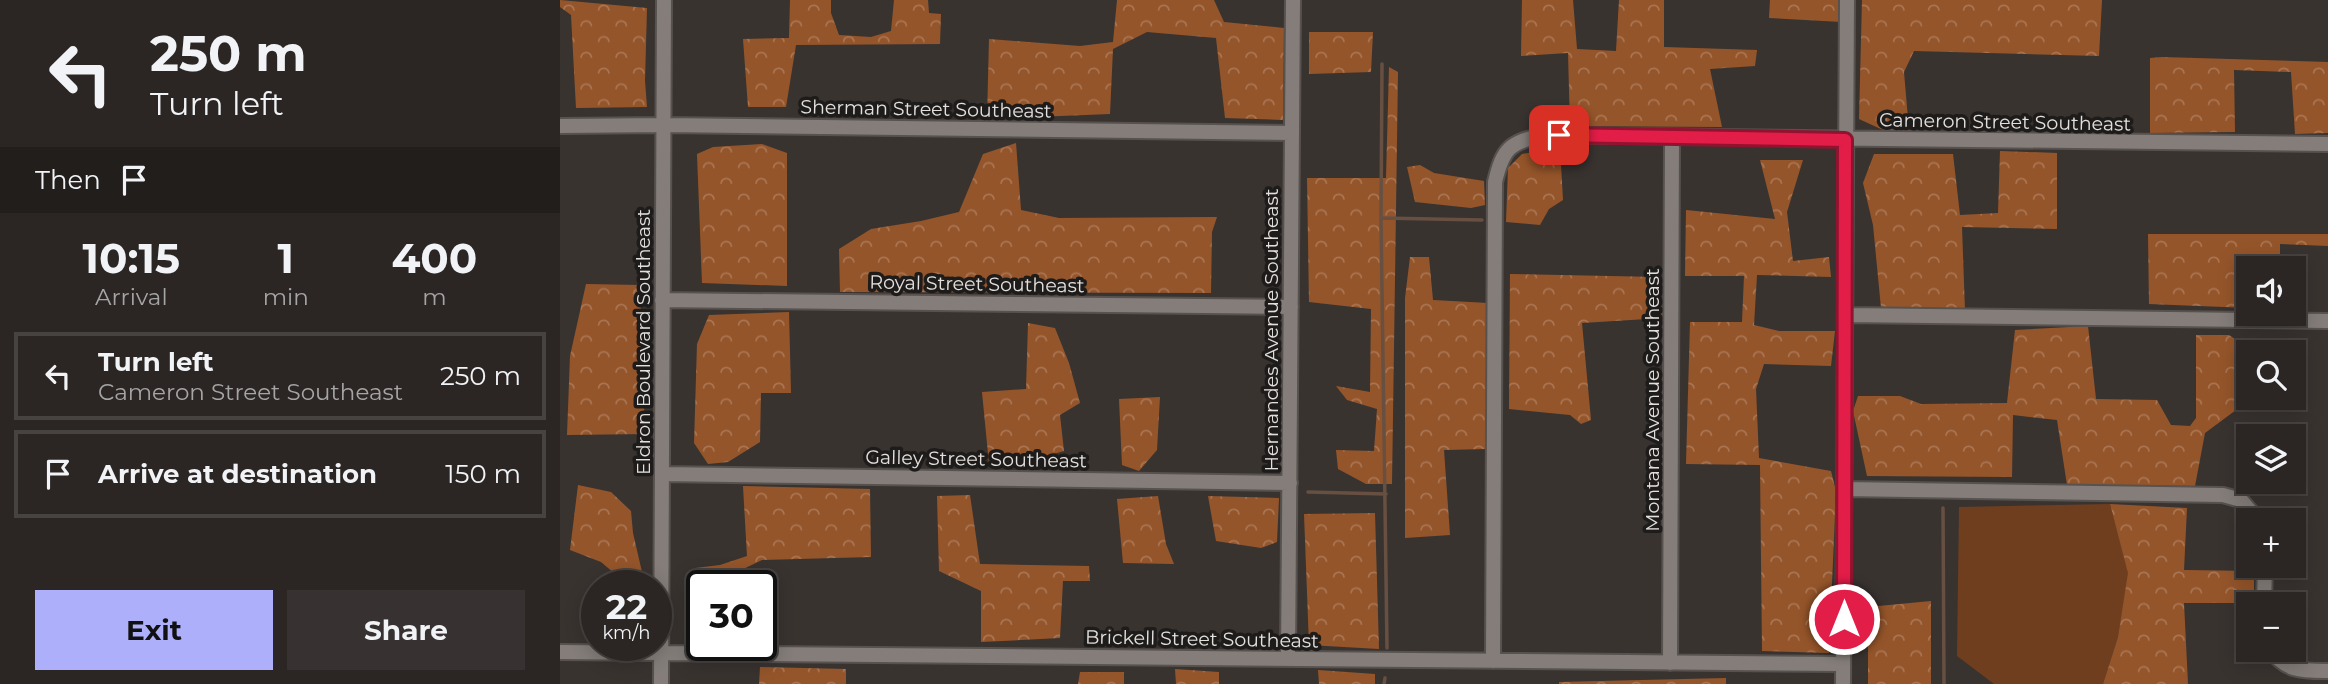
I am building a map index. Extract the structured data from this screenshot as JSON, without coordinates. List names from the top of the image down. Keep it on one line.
{"streets":{"street":["Sherman Street Southeast","Cameron Street Southeast","Royal Street Southeast","Hernandes Avenue Southeast","Eldron Boulevard Southeast","Montana Avenue Southeast","Galley Street Southeast","Brickell Street Southeast"]},"crossings":[["Sherman Street Southeast","Hernandes Avenue Southeast"],["Sherman Street Southeast","Eldron Boulevard Southeast"],["Cameron Street Southeast","Montana Avenue Southeast"],["Cameron Street Southeast","Brickell Street Southeast"],["Royal Street Southeast","Hernandes Avenue Southeast"],["Royal Street Southeast","Eldron Boulevard Southeast"],["Hernandes Avenue Southeast","Galley Street Southeast"],["Hernandes Avenue Southeast","Brickell Street Southeast"],["Eldron Boulevard Southeast","Galley Street Southeast"],["Montana Avenue Southeast","Brickell Street Southeast"]],"page":{"turn":["250 m","Turn left"],"then":"Then","eta":["10:15","Arrival","1","min","400","m"],"map_buttons":["+","−"],"list":[{"name":"Turn left","note":"Cameron Street Southeast","value":"250 m"},{"name":"Arrive at destination","value":"150 m"}],"speed":"22 km/h","limit":"30","buttons":["Exit","Share"]}}
